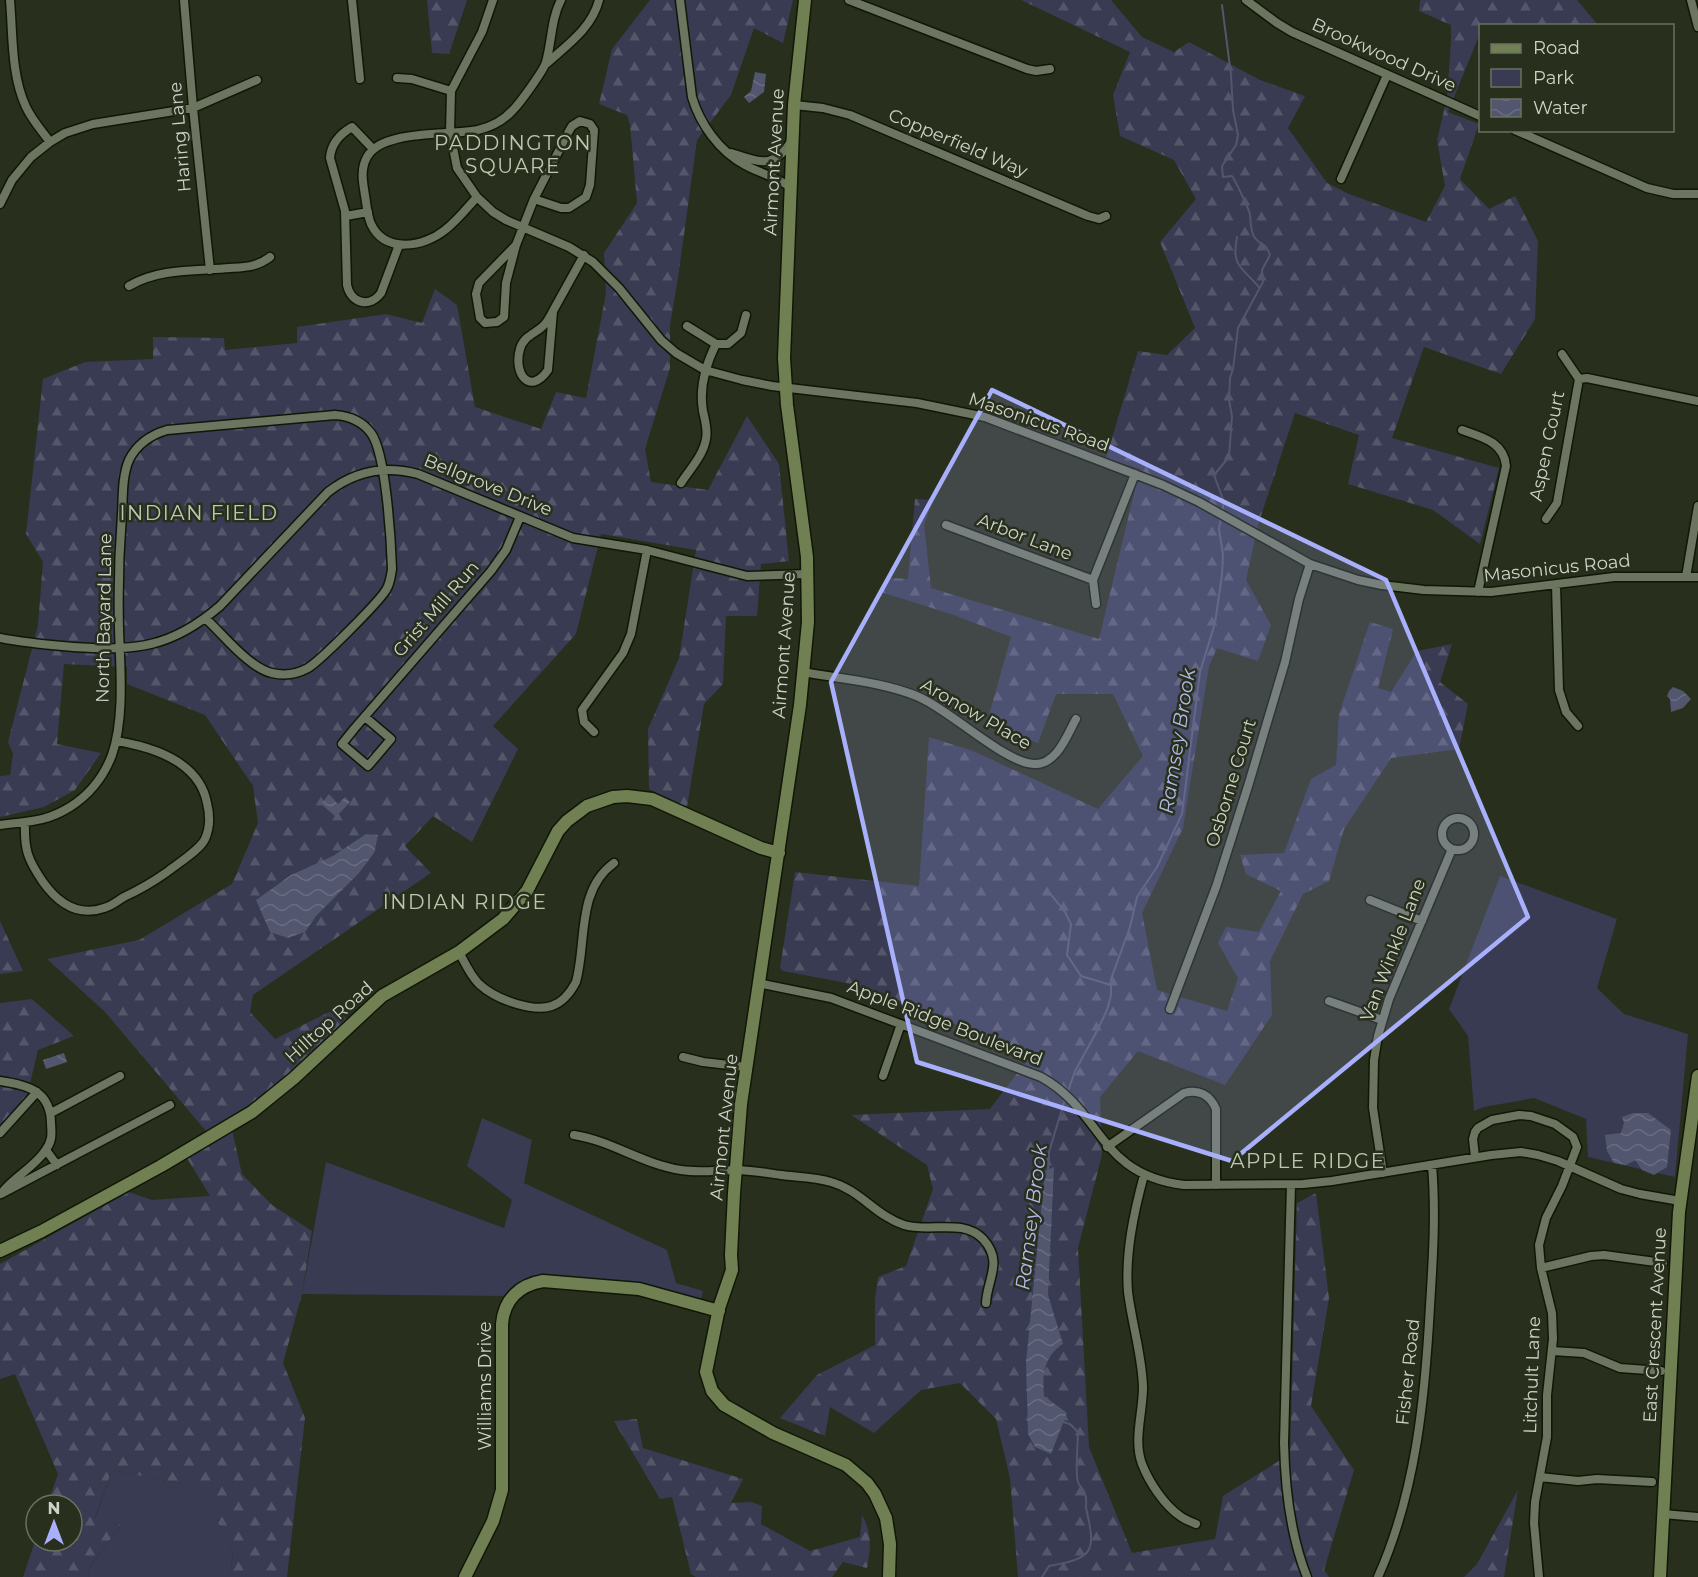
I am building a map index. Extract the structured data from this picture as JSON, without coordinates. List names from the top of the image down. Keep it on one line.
{"streets":{"street":["Brookwood Drive","Haring Lane","Copperfield Way","Airmont Avenue","Masonicus Road","Aspen Court","Bellgrove Drive","Arbor Lane","Grist Mill Run","North Bayard Lane","Aronow Place","Osborne Court","Van Winkle Lane","Hilltop Road","Apple Ridge Boulevard","East Crescent Avenue","Fisher Road","Litchult Lane","Williams Drive"]},"crossings":[["Copperfield Way","Airmont Avenue"],["Airmont Avenue","Masonicus Road"],["Airmont Avenue","Bellgrove Drive"],["Airmont Avenue","Aronow Place"],["Airmont Avenue","Hilltop Road"],["Airmont Avenue","Apple Ridge Boulevard"],["Airmont Avenue","Williams Drive"],["Masonicus Road","Osborne Court"],["Bellgrove Drive","Grist Mill Run"],["Bellgrove Drive","North Bayard Lane"],["Van Winkle Lane","Apple Ridge Boulevard"],["Apple Ridge Boulevard","East Crescent Avenue"],["Apple Ridge Boulevard","Fisher Road"],["Apple Ridge Boulevard","Litchult Lane"]],"districts":["PADDINGTON SQUARE","INDIAN FIELD","INDIAN RIDGE","APPLE RIDGE"],"water":["Ramsey Brook"],"legend":["Road","Park","Water"],"north":"top"}
